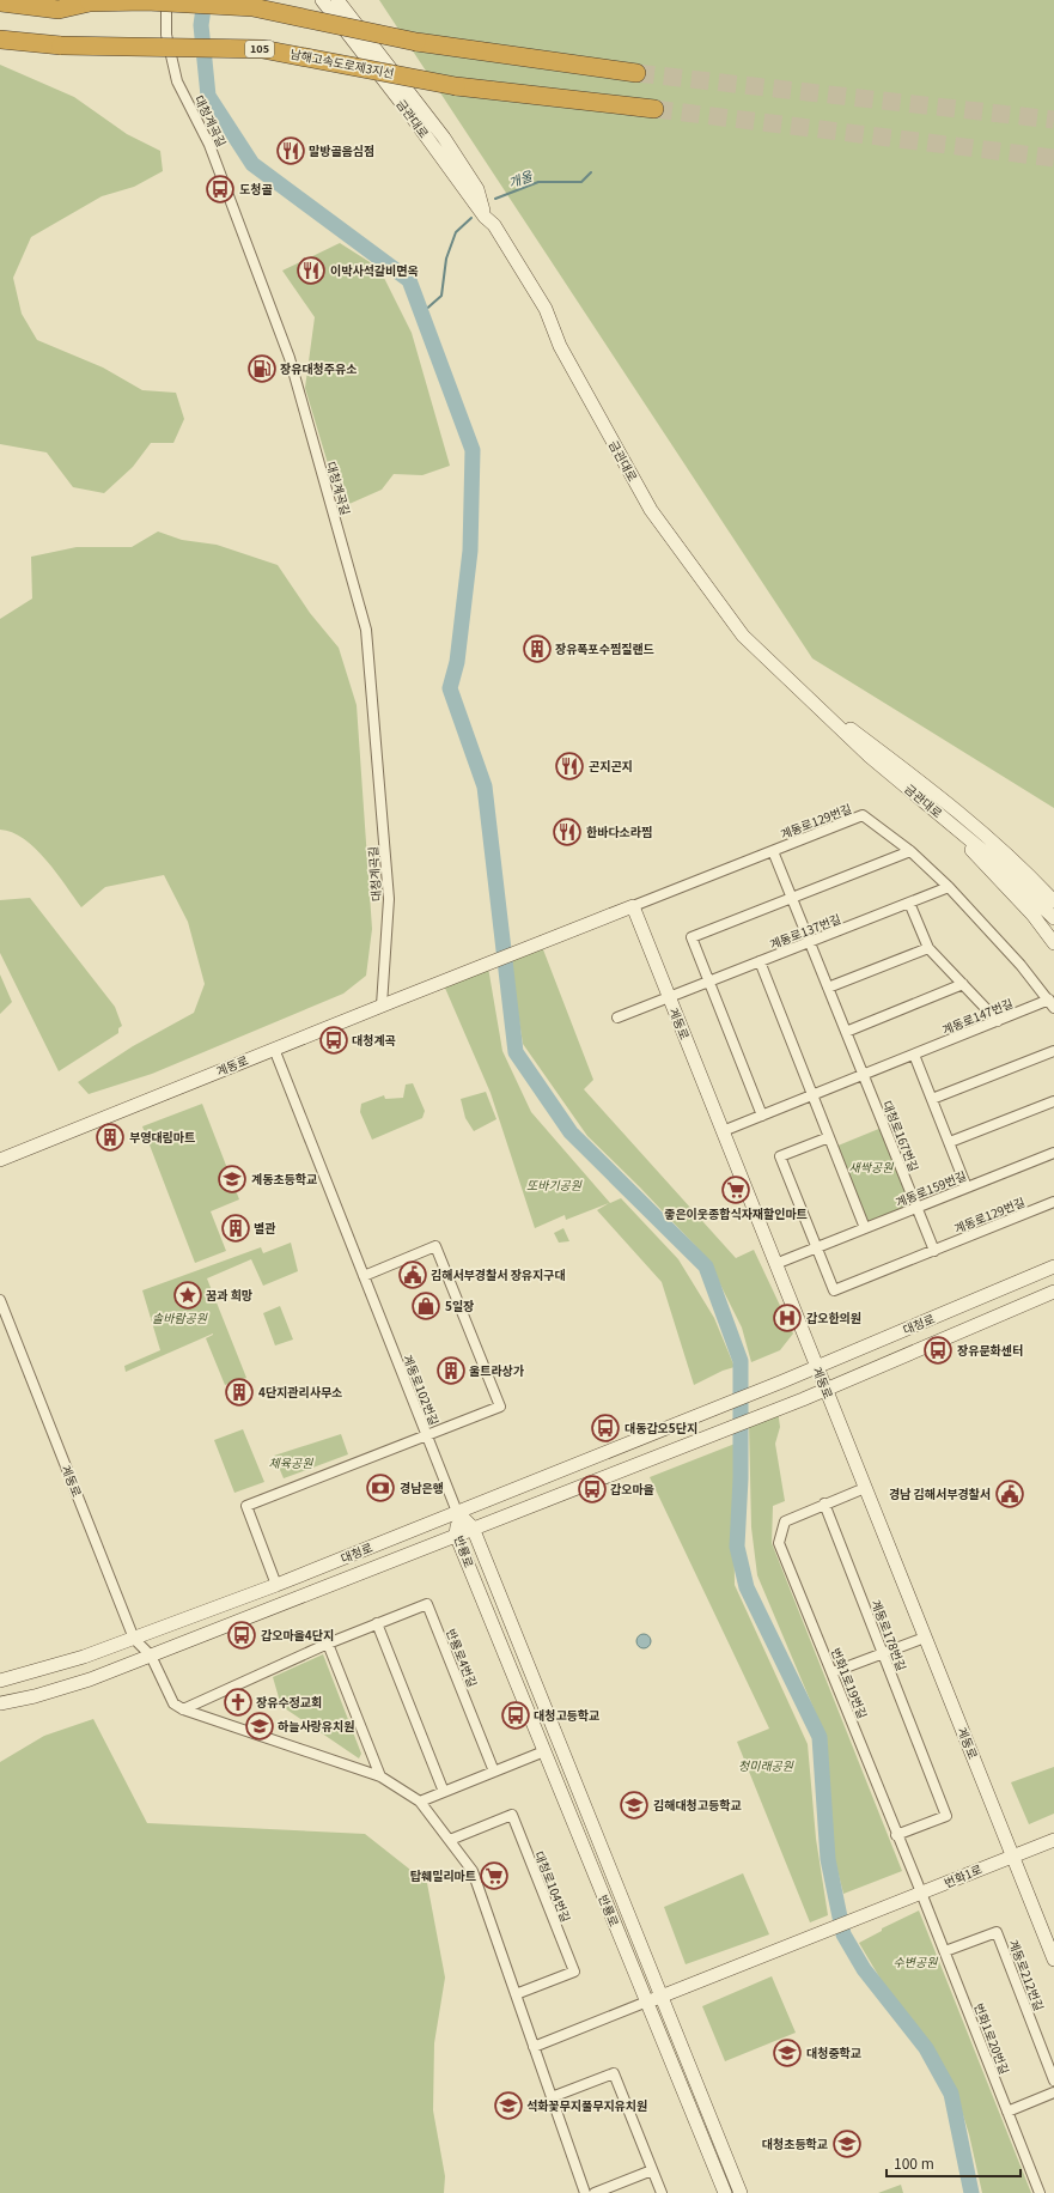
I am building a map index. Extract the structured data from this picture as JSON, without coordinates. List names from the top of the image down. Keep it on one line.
{"streets":{"highway":["105","남해고속도로제3지선"],"main road":["금관대로","계동로","대청로","반룡로","번화1로"],"street":["대청계곡길","계동로129번길","계동로137번길","계동로147번길","대청로167번길","계동로159번길","계동로102번길","계동로178번길","반룡로4번길","번화1로19번길","대청로104번길","계동로212번길","번화1로20번길"]},"crossings":[["대청계곡길","계동로"],["계동로129번길","계동로137번길"],["계동로129번길","계동로147번길"],["계동로129번길","계동로"],["계동로129번길","대청로167번길"],["계동로137번길","계동로"],["계동로137번길","대청로167번길"],["계동로147번길","계동로"],["계동로147번길","대청로167번길"],["계동로","계동로159번길"],["계동로","대청로"],["계동로","계동로102번길"],["계동로","번화1로"],["대청로167번길","계동로159번길"],["대청로","계동로102번길"],["대청로","반룡로"],["계동로102번길","반룡로"],["반룡로","번화1로"],["계동로178번길","번화1로19번길"],["번화1로19번길","번화1로"],["번화1로19번길","번화1로20번길"],["번화1로","번화1로20번길"],["계동로212번길","번화1로20번길"]],"water":["개울"],"parks":["새싹공원","또바기공원","솔바람공원","체육공원","청미래공원","수변공원"],"places":{"restaurant":["말방골음심점","이박사석갈비면옥","곤지곤지","한바다소라찜"],"bus stop":["도청골","대청계곡","장유문화센터","대동갑오5단지","갑오마을","갑오마을4단지","대청고등학교"],"fuel station":["장유대청주유소"],"building":["장유폭포수찜질랜드","부영대림마트","별관","울트라상가","4단지관리사무소"],"school or university":["계동초등학교","하늘사랑유치원","김해대청고등학교","대청중학교","석화꽃무지풀무지유치원","대청초등학교"],"supermarket":["좋은이웃종합식자재할인마트","탑훼밀리마트"],"public building":["김해서부경찰서 장유지구대","경남 김해서부경찰서"],"place":["꿈과 희망"],"shop":["5일장"],"hospital":["갑오한의원"],"bank":["경남은행"],"church":["장유수정교회"]},"scale_bar":"100 m"}
